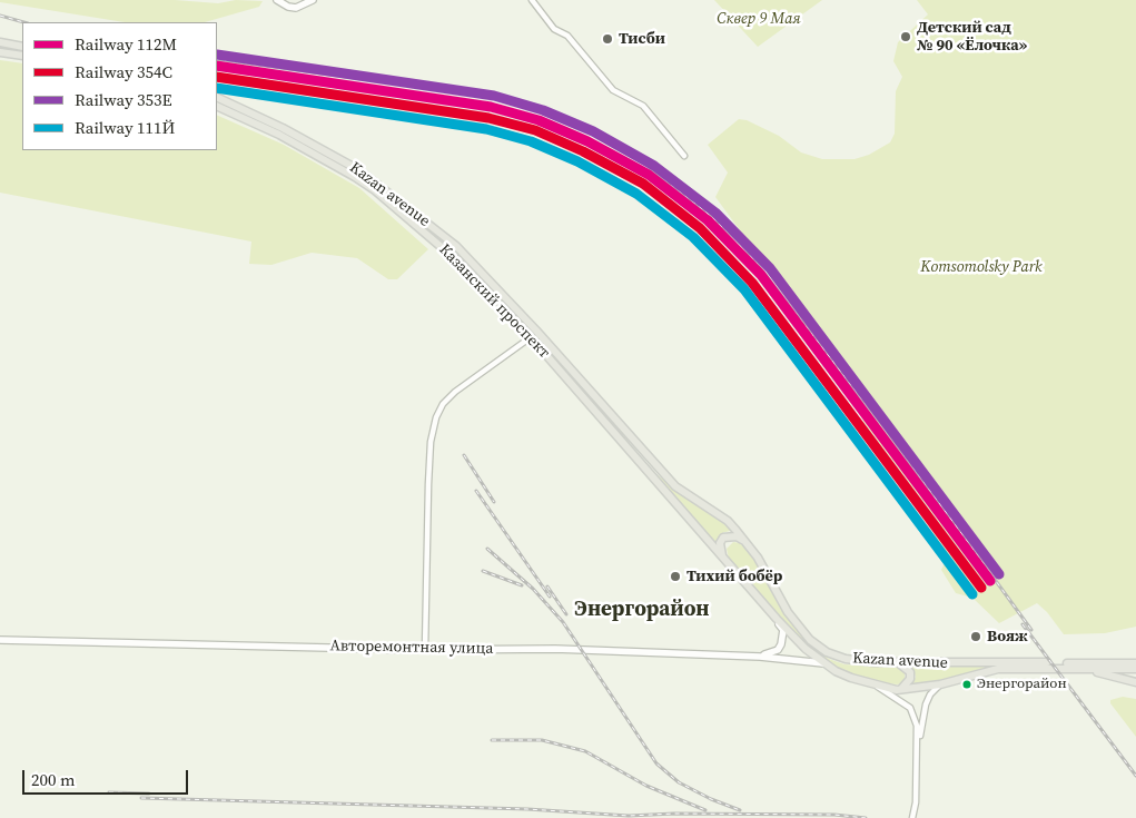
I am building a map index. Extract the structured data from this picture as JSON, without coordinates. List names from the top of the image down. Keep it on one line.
{"streets":{"main road":["Kazan avenue","Казанский проспект"],"street":["Авторемонтная улица"]},"crossings":[["Kazan avenue","Казанский проспект"],["Kazan avenue","Авторемонтная улица"]],"districts":["Энергорайон"],"parks":["Сквер 9 Мая","Komsomolsky Park"],"places":["Детский сад № 90 «Ёлочка»","Тисби","Тихий бобёр","Вояж","Энергорайон"],"lines":["rail line 353Е","rail line 112М","rail line 354С","rail line 111Й"],"legend":["Railway 112М","Railway 354С","Railway 353Е","Railway 111Й"],"scale_bar":"200 m"}
